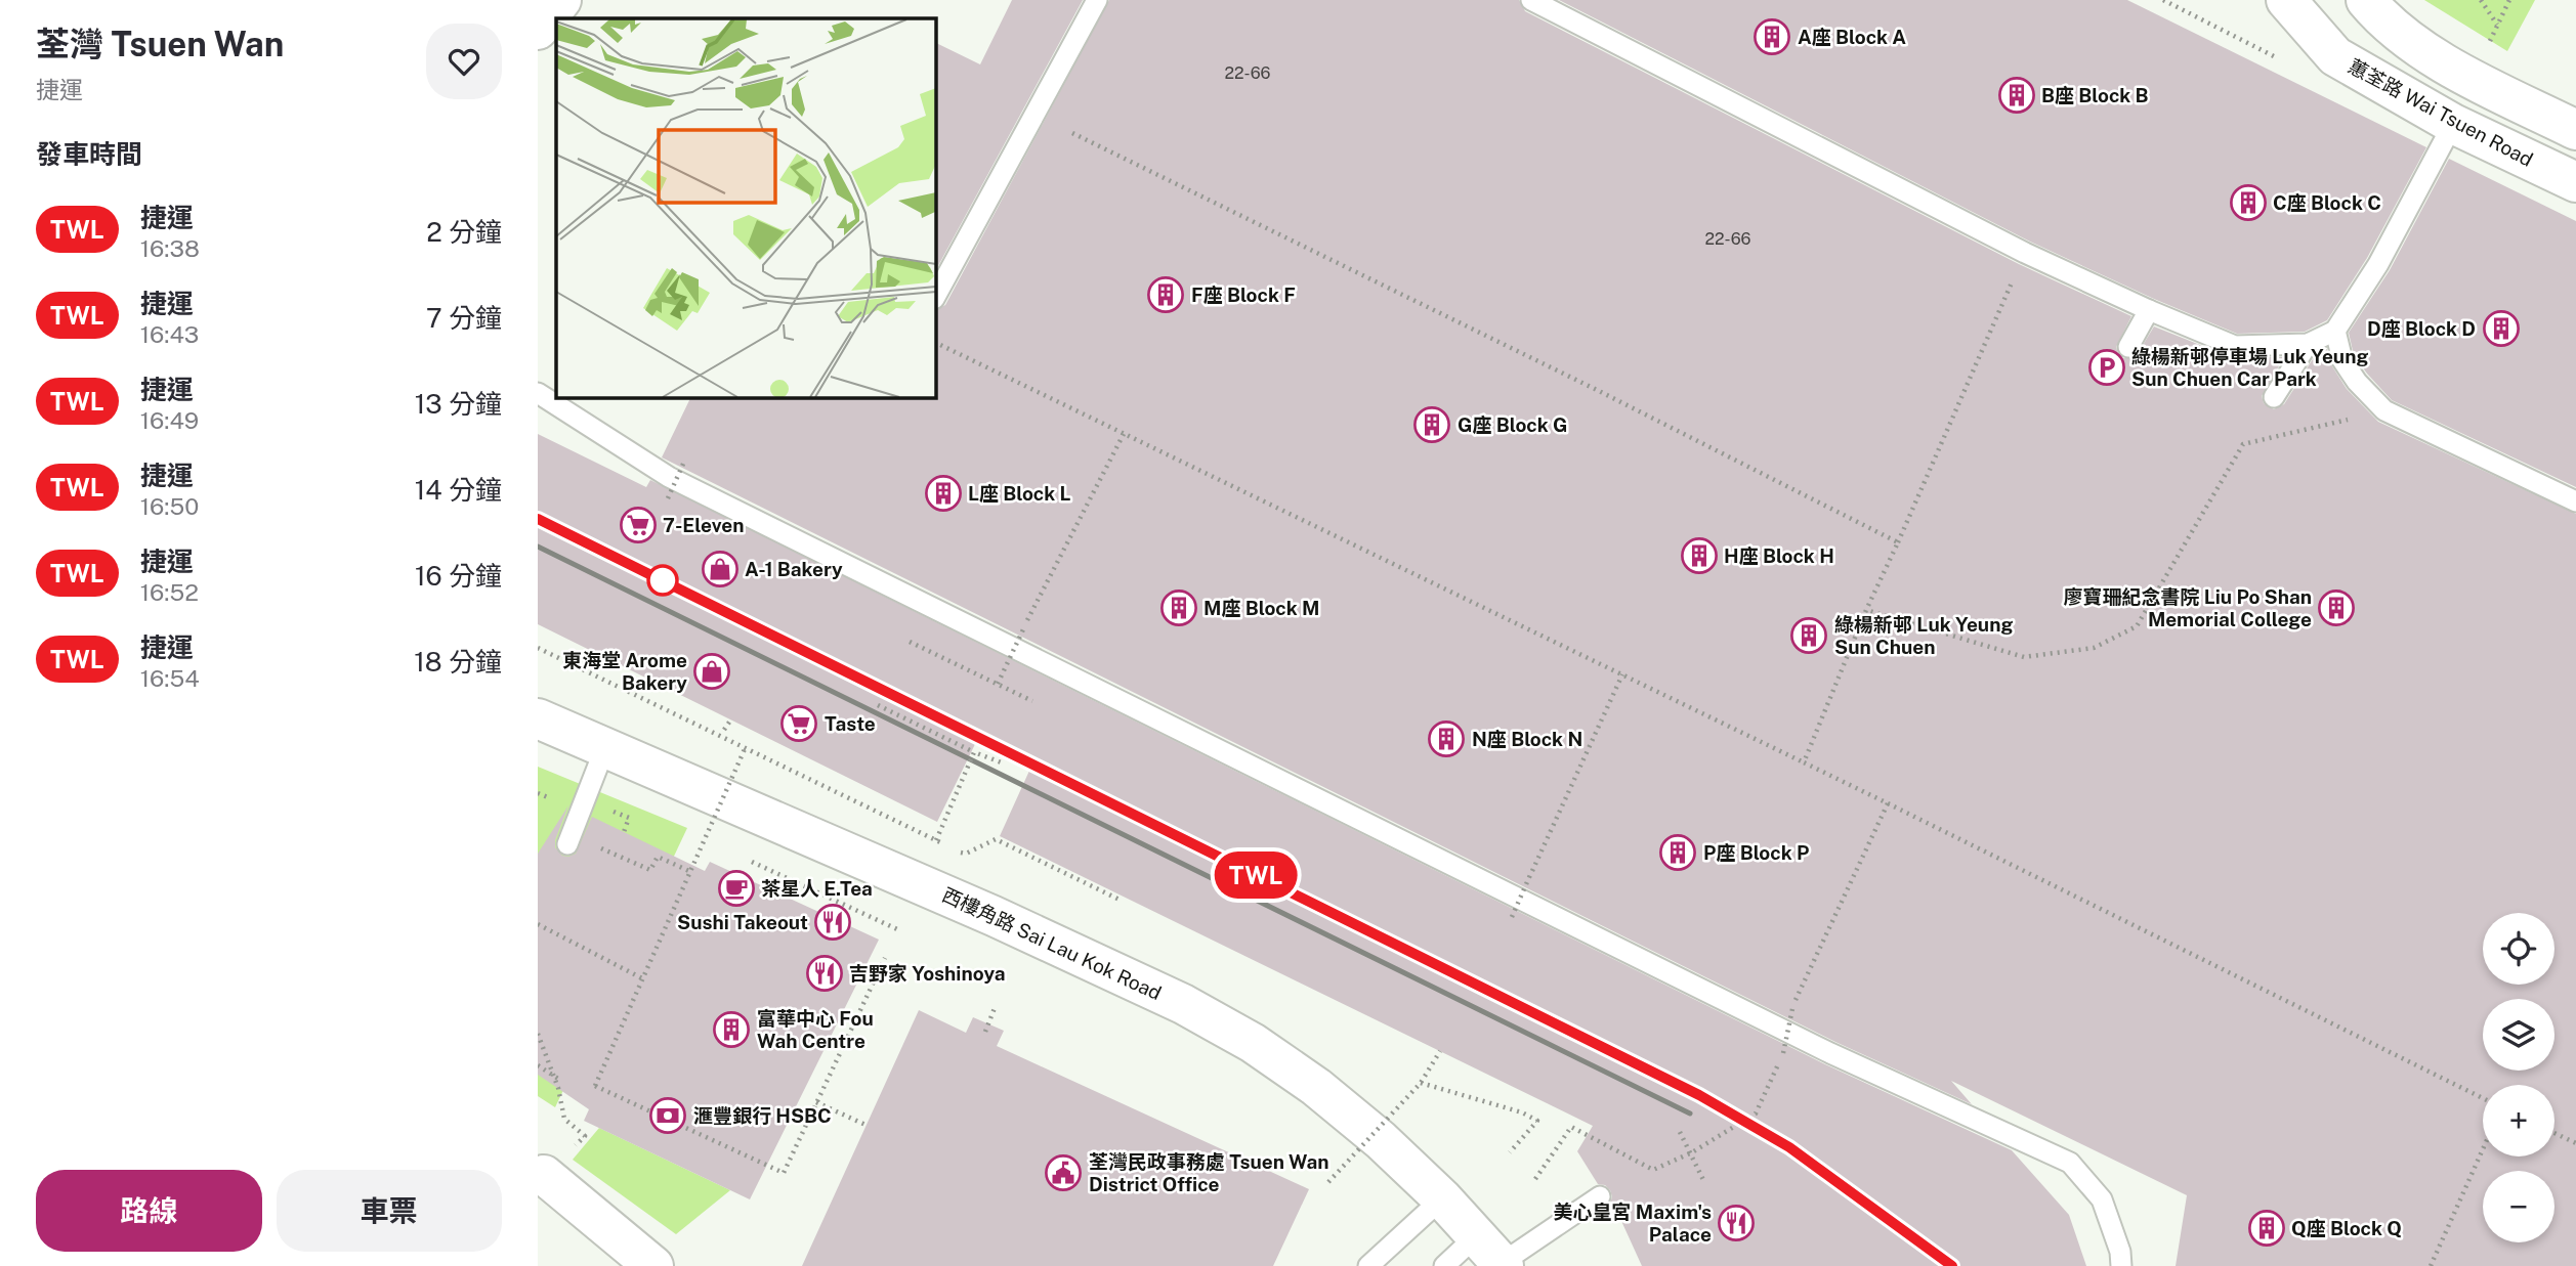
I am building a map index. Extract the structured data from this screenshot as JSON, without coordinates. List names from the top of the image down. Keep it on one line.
{"streets":{"street":["蕙荃路 Wai Tsuen Road","西樓角路 Sai Lau Kok Road"]},"places":{"building":["A座 Block A","B座 Block B","C座 Block C","F座 Block F","D座 Block D","G座 Block G","L座 Block L","H座 Block H","M座 Block M","廖寶珊紀念書院 Liu Po Shan Memorial College","綠楊新邨 Luk Yeung Sun Chuen","N座 Block N","P座 Block P","富華中心 Fou Wah Centre","Q座 Block Q"],"parking":["綠楊新邨停車場 Luk Yeung Sun Chuen Car Park"],"supermarket":["7-Eleven","Taste"],"shop":["A-1 Bakery","東海堂 Arome Bakery"],"cafe":["茶星人 E.Tea"],"restaurant":["Sushi Takeout","吉野家 Yoshinoya","美心皇宮 Maxim's Palace"],"bank":["滙豐銀行 HSBC"],"public building":["荃灣民政事務處 Tsuen Wan District Office"]},"lines":["metro line TWL"],"house_numbers":["22-66","22-66"],"page":{"heading":[["荃灣 Tsuen Wan","捷運"],"發車時間"],"on_map":"TWL","list":[{"mark":"TWL","name":"捷運","note":"16:38","value":"2 分鐘"},{"mark":"TWL","name":"捷運","note":"16:43","value":"7 分鐘"},{"mark":"TWL","name":"捷運","note":"16:49","value":"13 分鐘"},{"mark":"TWL","name":"捷運","note":"16:50","value":"14 分鐘"},{"mark":"TWL","name":"捷運","note":"16:52","value":"16 分鐘"},{"mark":"TWL","name":"捷運","note":"16:54","value":"18 分鐘"}],"map_buttons":["+","−"],"buttons":["路線","車票"]}}
